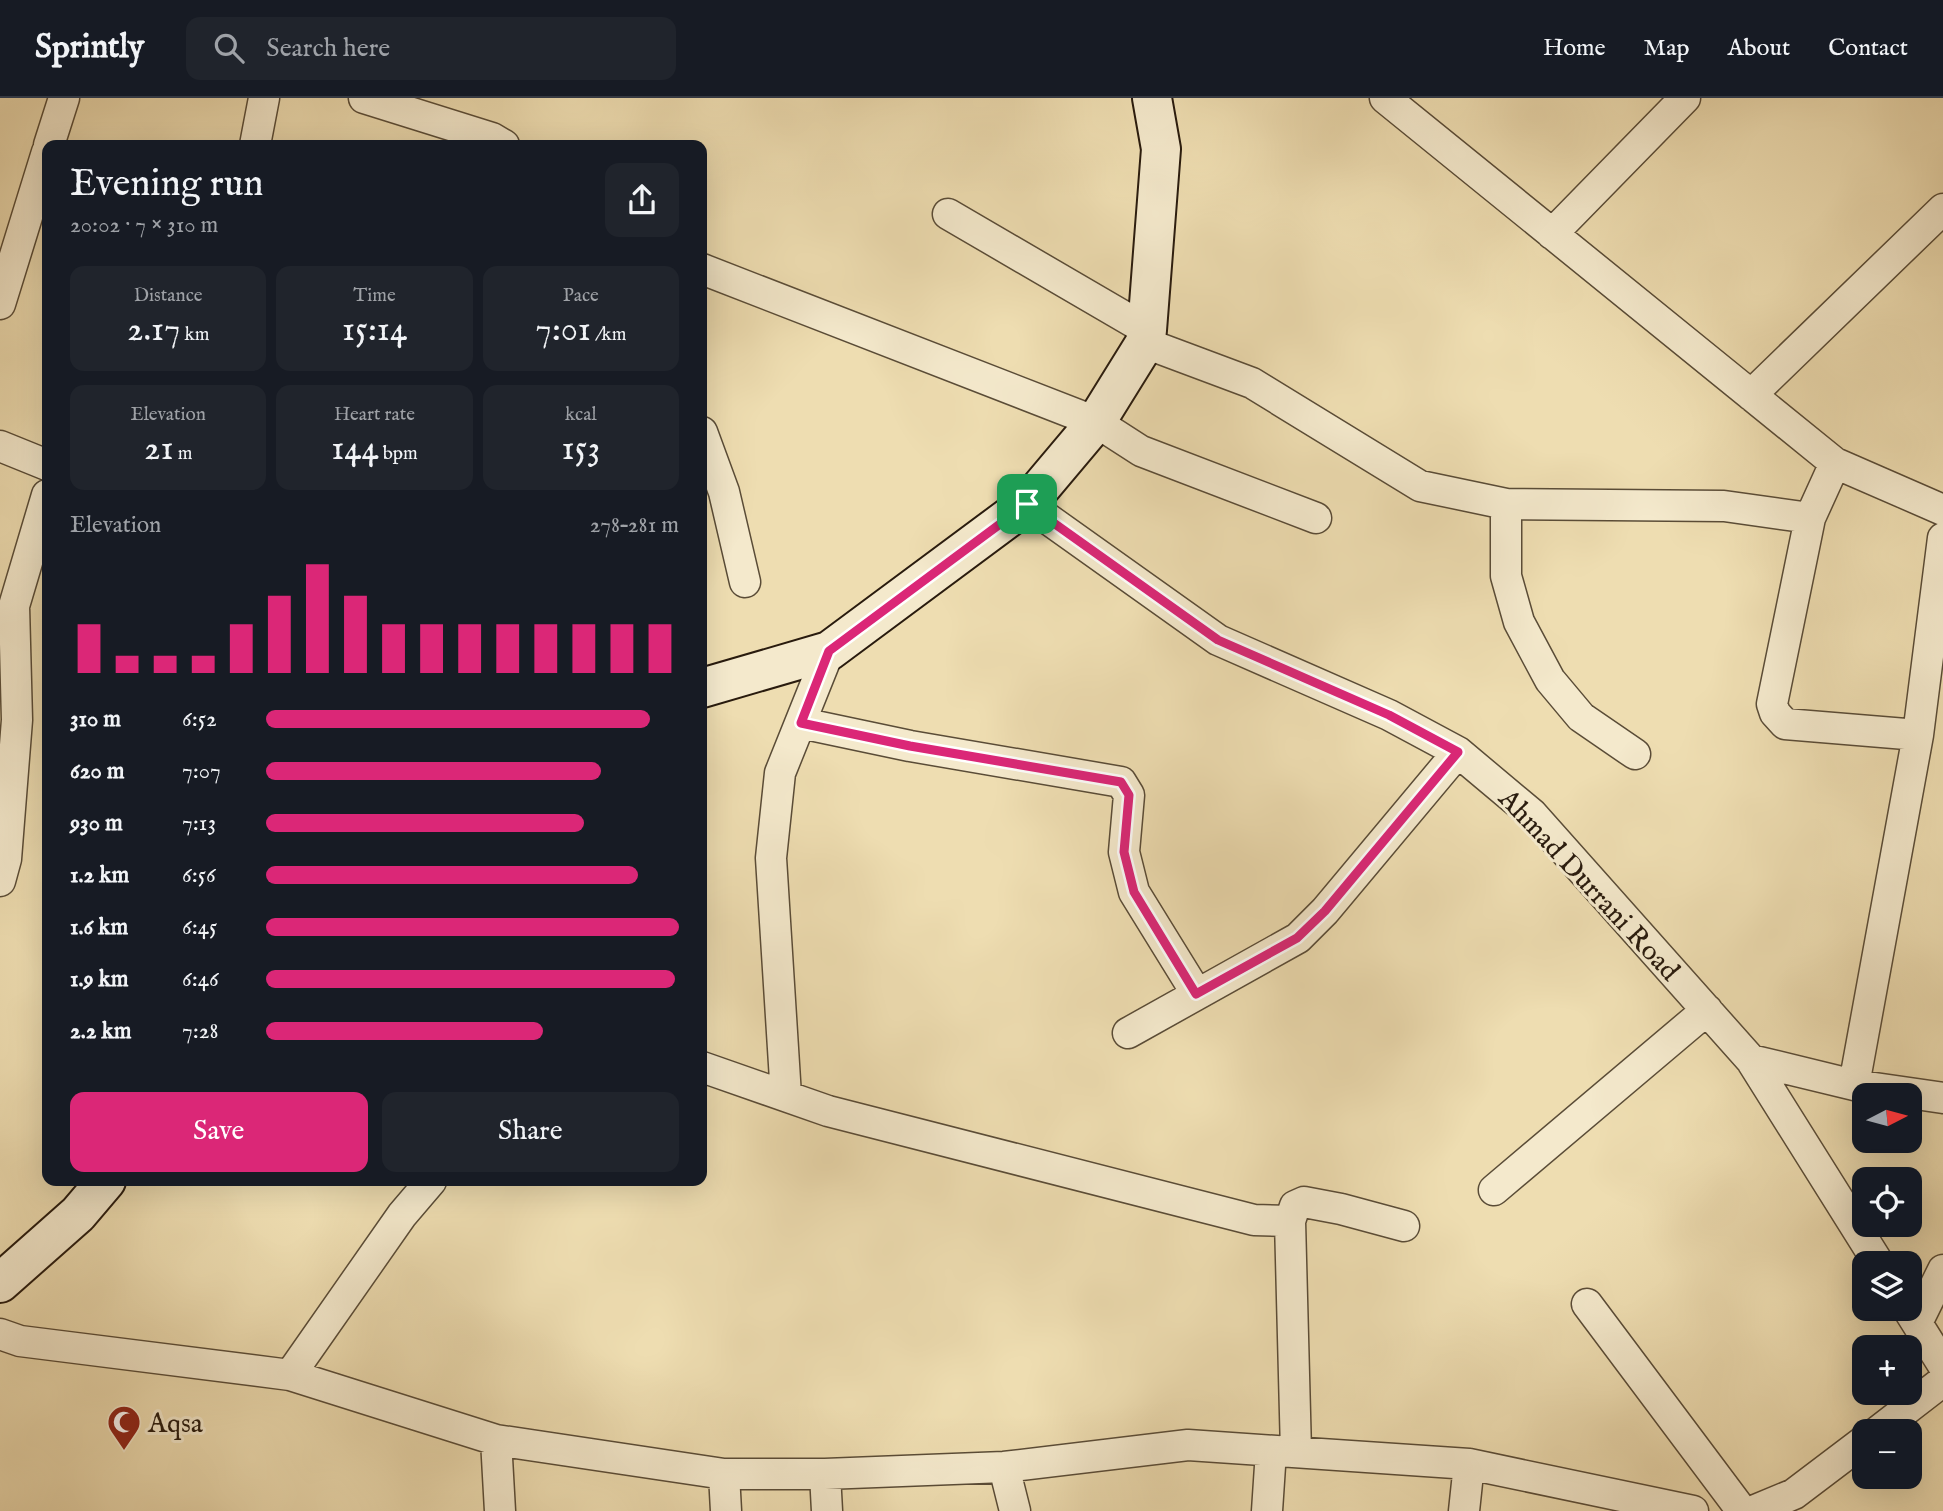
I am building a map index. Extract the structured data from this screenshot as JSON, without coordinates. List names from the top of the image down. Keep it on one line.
{"streets":{"street":["Ahmad Durrani Road"]},"places":{"mosque":["Aqsa"]},"north":"right","page":{"header":"Sprintly","search":"Search here","nav":["Home","Map","About","Contact"],"heading":["Evening run","20:02 · 7 × 310 m"],"stats":[["Distance","2.17 km"],["Time","15:14"],["Pace","7:01 /km"],["Elevation","21 m"],["Heart rate","144 bpm"],["kcal","153"]],"chart":["Elevation","278–281 m"],"list":[{"name":"310 m","note":"6:52"},{"name":"620 m","note":"7:07"},{"name":"930 m","note":"7:13"},{"name":"1.2 km","note":"6:56"},{"name":"1.6 km","note":"6:45"},{"name":"1.9 km","note":"6:46"},{"name":"2.2 km","note":"7:28"}],"buttons":["Save","Share"],"map_buttons":["+","−"]}}
